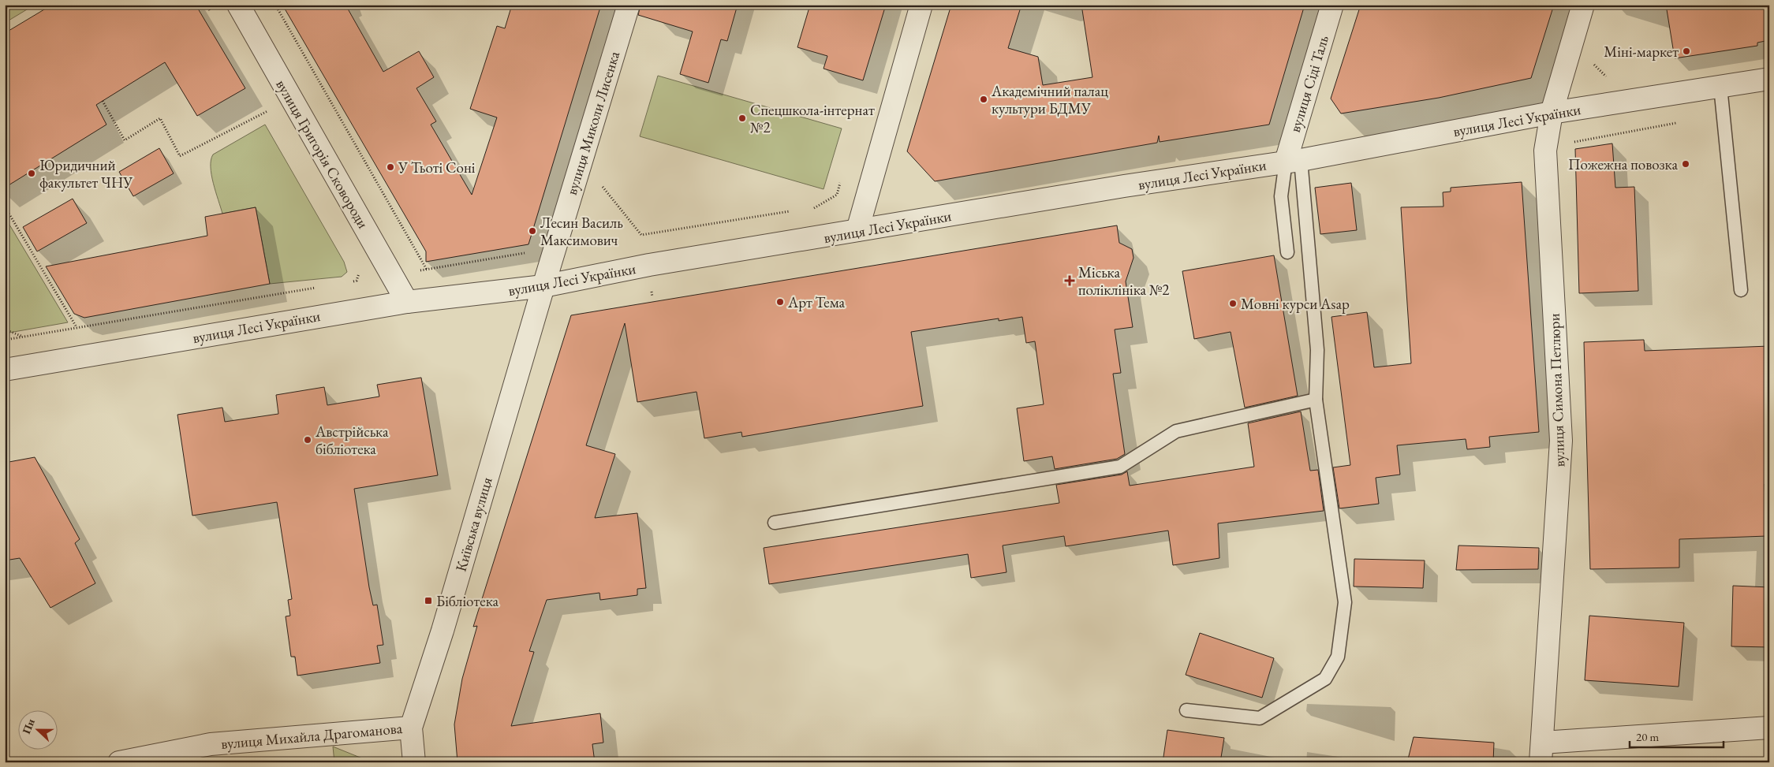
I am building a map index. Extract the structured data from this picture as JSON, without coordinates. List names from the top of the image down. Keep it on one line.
{"streets":{"street":["вулиця Сіді Таль","вулиця Лесі Українки","вулиця Миколи Лисенка","вулиця Григорія Сковороди","вулиця Симона Петлюри","Київська вулиця","вулиця Михайла Драгоманова"]},"crossings":[["вулиця Сіді Таль","вулиця Лесі Українки"],["вулиця Лесі Українки","вулиця Миколи Лисенка"],["вулиця Лесі Українки","вулиця Григорія Сковороди"],["вулиця Лесі Українки","вулиця Симона Петлюри"],["вулиця Лесі Українки","Київська вулиця"],["вулиця Миколи Лисенка","Київська вулиця"],["Київська вулиця","вулиця Михайла Драгоманова"]],"places":{"other":["Міні-маркет","Академічний палац культури БДМУ","Спецшкола-інтернат №2","Пожежна повозка","У Тьоті Соні","Юридичний факультет ЧНУ","Лесин Василь Максимович","Арт Тема","Мовні курси Asap","Австрійська бібліотека"],"health":["Міська поліклініка №2"],"transit":["Бібліотека"]},"scale_bar":"20 m","north":"left"}
